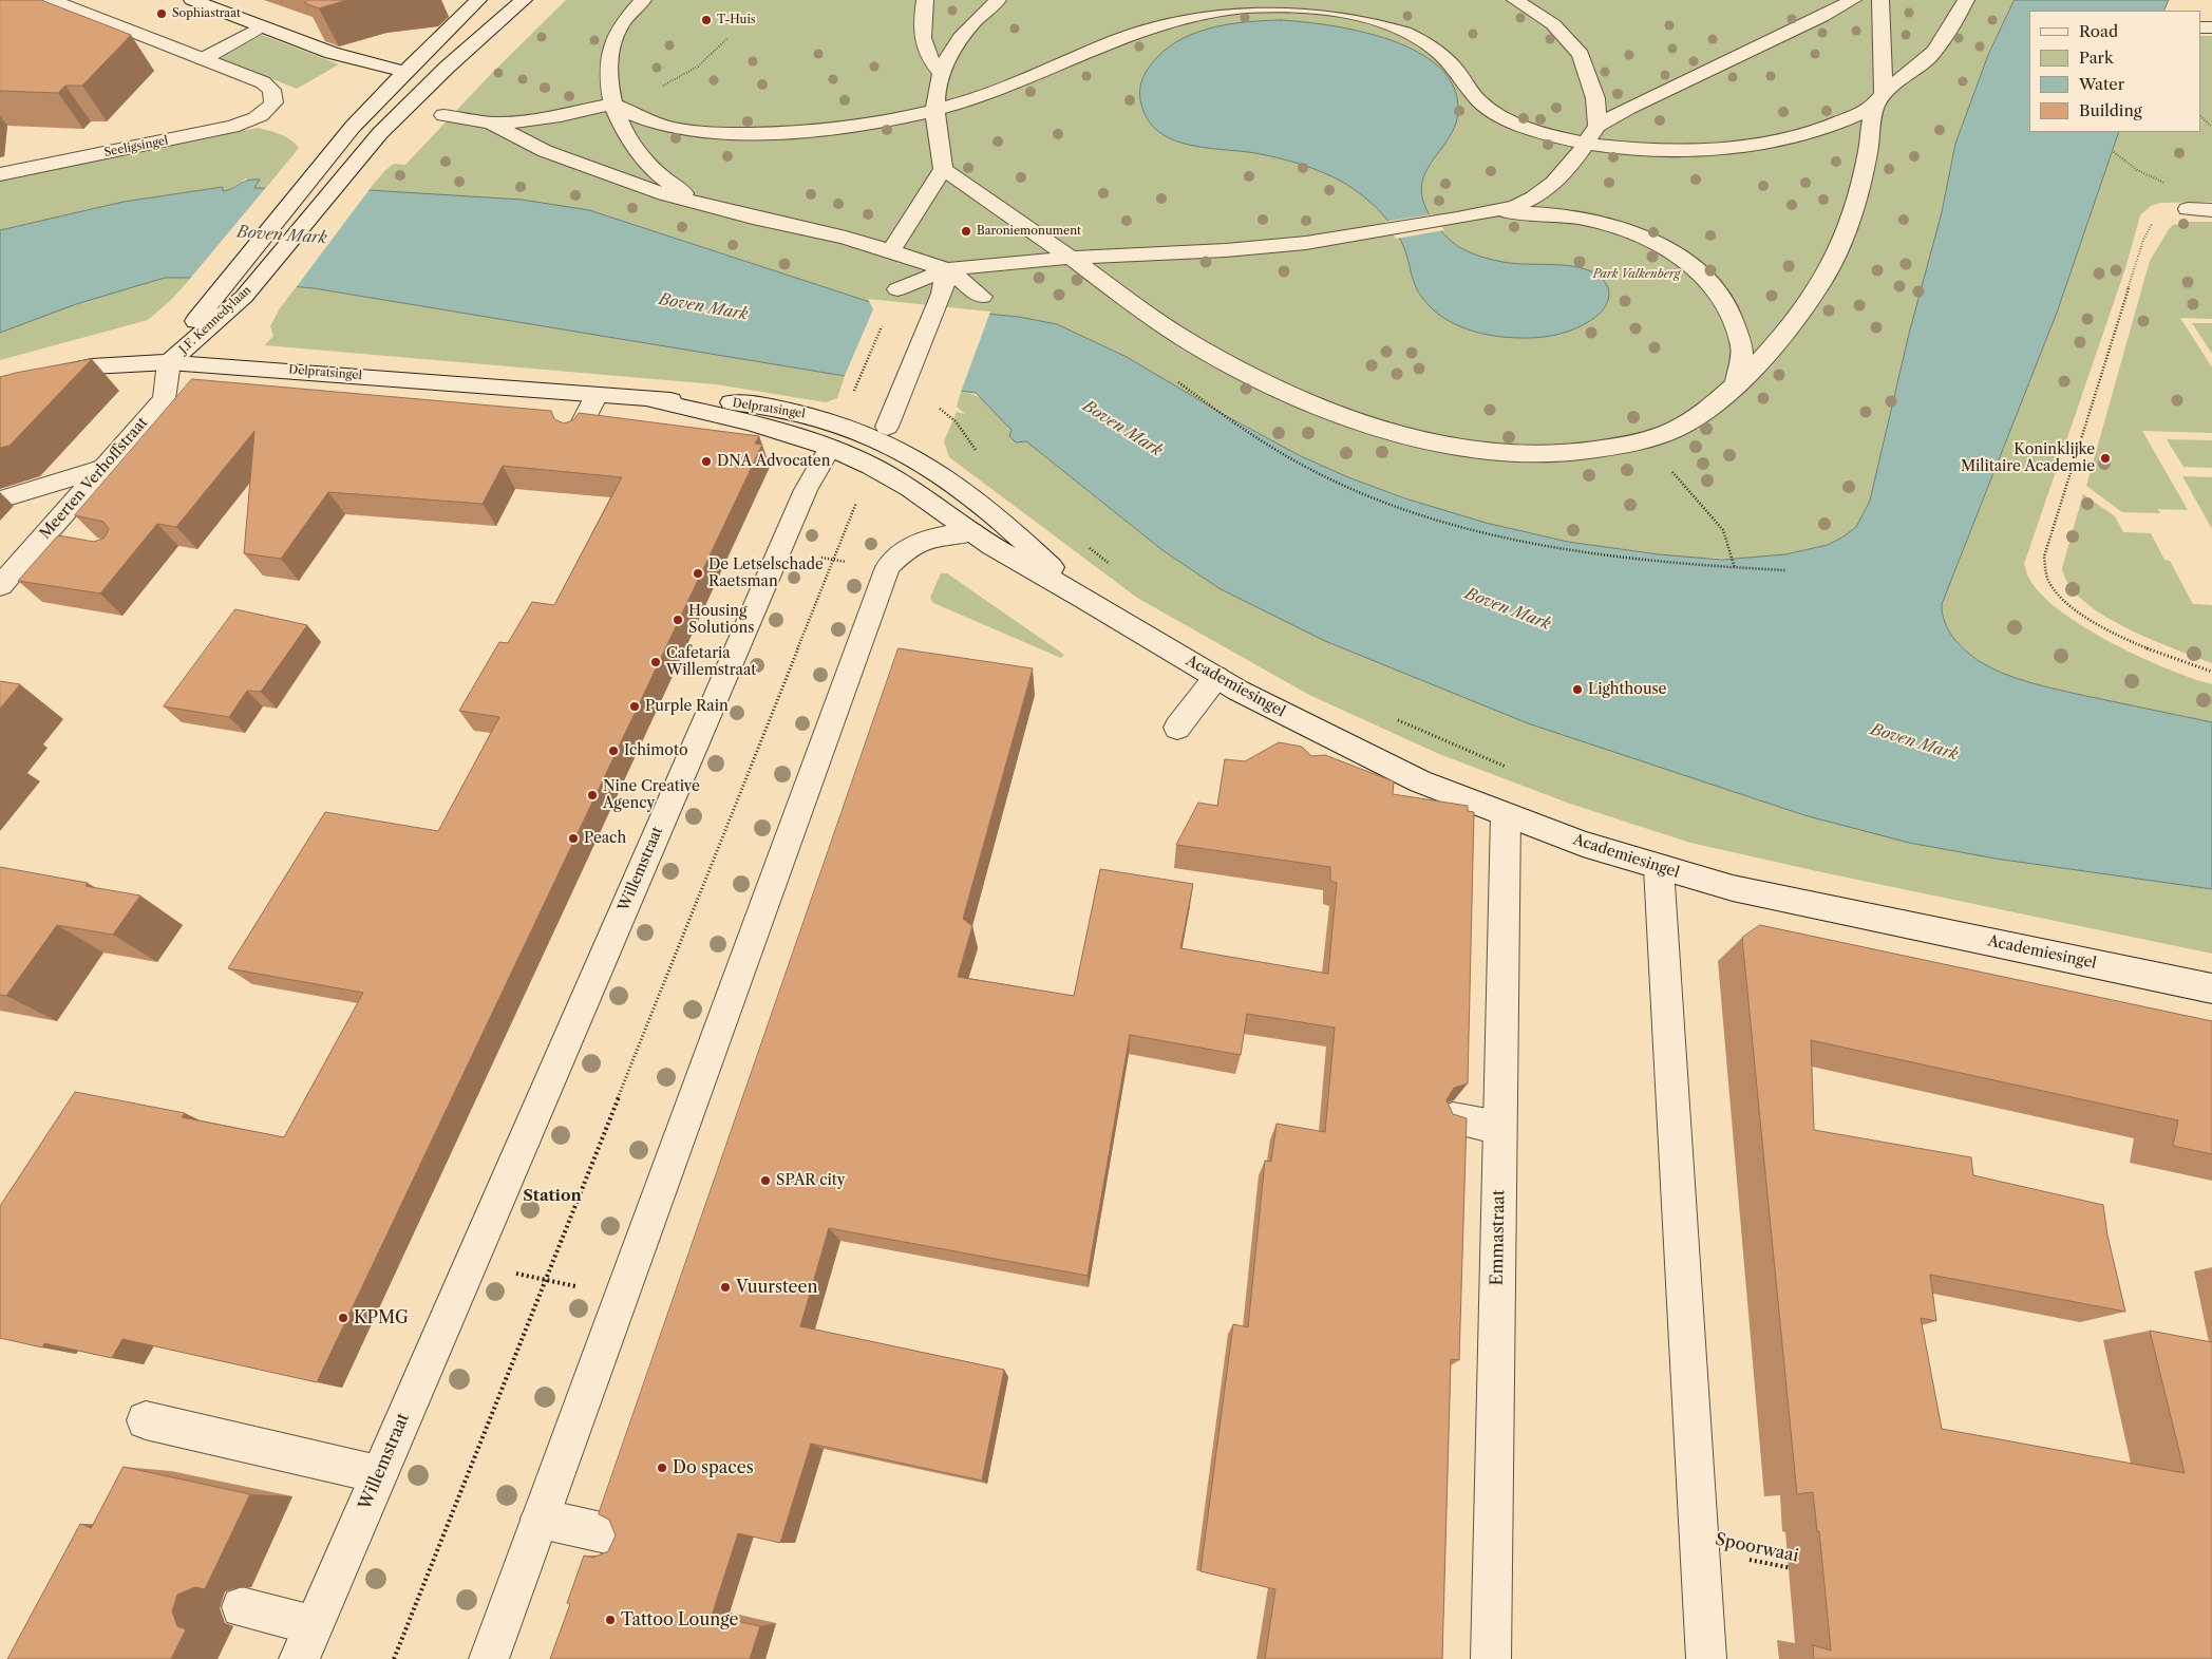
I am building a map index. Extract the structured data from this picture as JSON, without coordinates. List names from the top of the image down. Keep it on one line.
{"streets":{"street":["Seeligsingel","J.F. Kennedylaan","Delpratsingel","Meerten Verhoffstraat","Academiesingel","Willemstraat","Emmastraat"],"path":["Spoorwaai"]},"crossings":[["J.F. Kennedylaan","Delpratsingel"],["J.F. Kennedylaan","Meerten Verhoffstraat"],["Delpratsingel","Meerten Verhoffstraat"],["Delpratsingel","Academiesingel"],["Delpratsingel","Willemstraat"],["Academiesingel","Emmastraat"]],"districts":["Station"],"water":["Boven Mark"],"parks":["Park Valkenberg"],"places":["Sophiastraat","T-Huis","Baroniemonument","Koninklijke Militaire Academie","DNA Advocaten","De Letselschade Raetsman","Housing Solutions","Cafetaria Willemstraat","Lighthouse","Purple Rain","Ichimoto","Nine Creative Agency","Peach","SPAR city","Vuursteen","KPMG","Do spaces","Tattoo Lounge"],"legend":["Road","Park","Water","Building"]}
